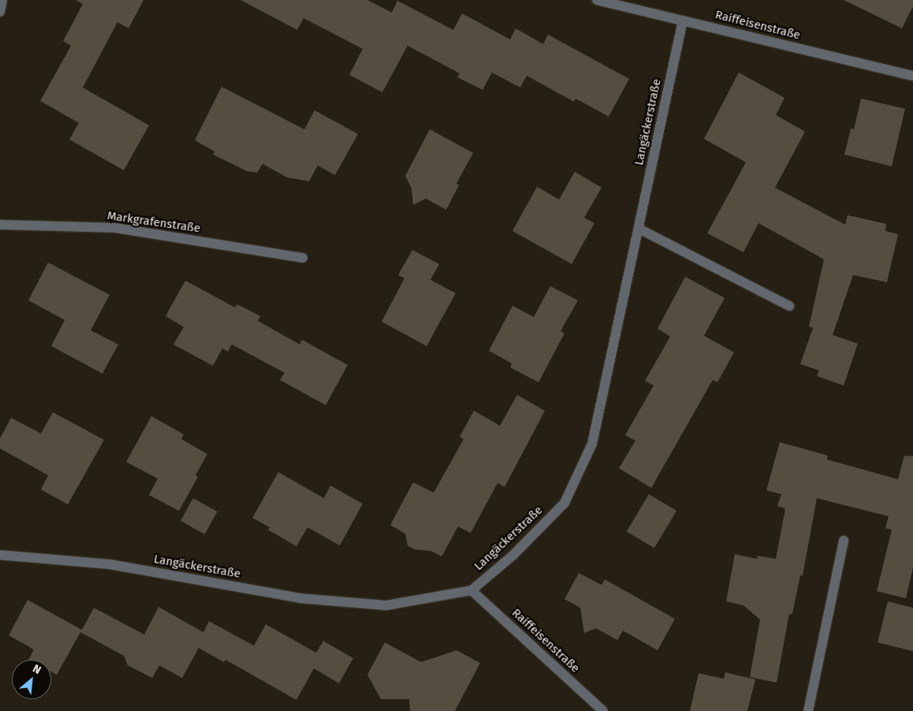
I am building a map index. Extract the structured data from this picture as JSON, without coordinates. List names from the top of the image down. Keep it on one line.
{"streets":{"street":["Raiffeisenstraße","Langäckerstraße","Markgrafenstraße"]},"crossings":[["Raiffeisenstraße","Langäckerstraße"]],"north":"top right"}
